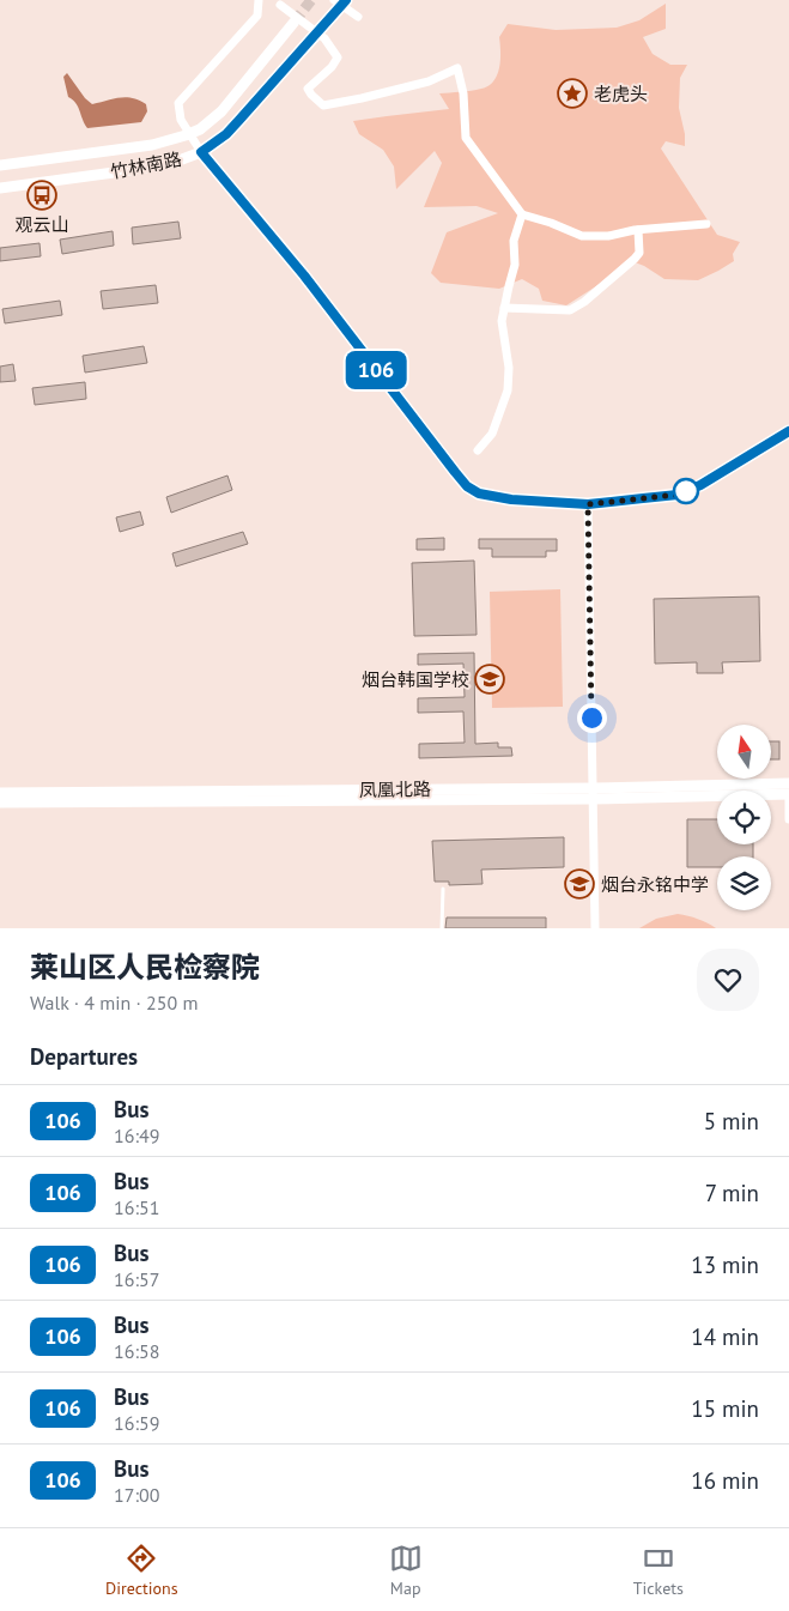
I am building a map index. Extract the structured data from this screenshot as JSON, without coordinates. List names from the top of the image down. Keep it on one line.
{"streets":{"street":["竹林南路","凤凰北路"]},"places":{"place":["老虎头"],"bus stop":["观云山"],"school or university":["烟台韩国学校","烟台永铭中学"]},"lines":["bus line 106"],"north":"top","page":{"on_map":"106","heading":[["莱山区人民检察院","Walk · 4 min · 250 m"],"Departures"],"list":[{"mark":"106","name":"Bus","note":"16:49","value":"5 min"},{"mark":"106","name":"Bus","note":"16:51","value":"7 min"},{"mark":"106","name":"Bus","note":"16:57","value":"13 min"},{"mark":"106","name":"Bus","note":"16:58","value":"14 min"},{"mark":"106","name":"Bus","note":"16:59","value":"15 min"},{"mark":"106","name":"Bus","note":"17:00","value":"16 min"}],"tabs":["Directions","Map","Tickets"]}}
